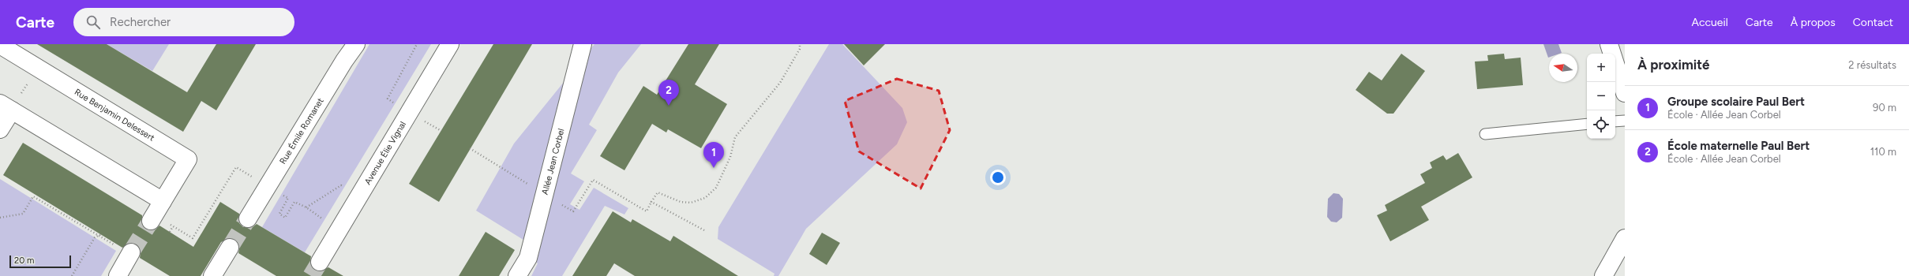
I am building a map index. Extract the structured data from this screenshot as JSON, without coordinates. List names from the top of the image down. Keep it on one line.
{"streets":{"street":["Rue Benjamin Delessert","Rue Émile Romanet","Avenue Élie Vignal","Allée Jean Corbel"]},"scale_bar":"20 m","north":"left","page":{"header":"Carte","search":"Rechercher","nav":["Accueil","Carte","À propos","Contact"],"heading":["À proximité","2 résultats"],"map_buttons":["+","−"],"pins":["2","1"],"list":[{"mark":"1","name":"Groupe scolaire Paul Bert","note":"École · Allée Jean Corbel","value":"90 m"},{"mark":"2","name":"École maternelle Paul Bert","note":"École · Allée Jean Corbel","value":"110 m"}],"scale":"20 m"}}
